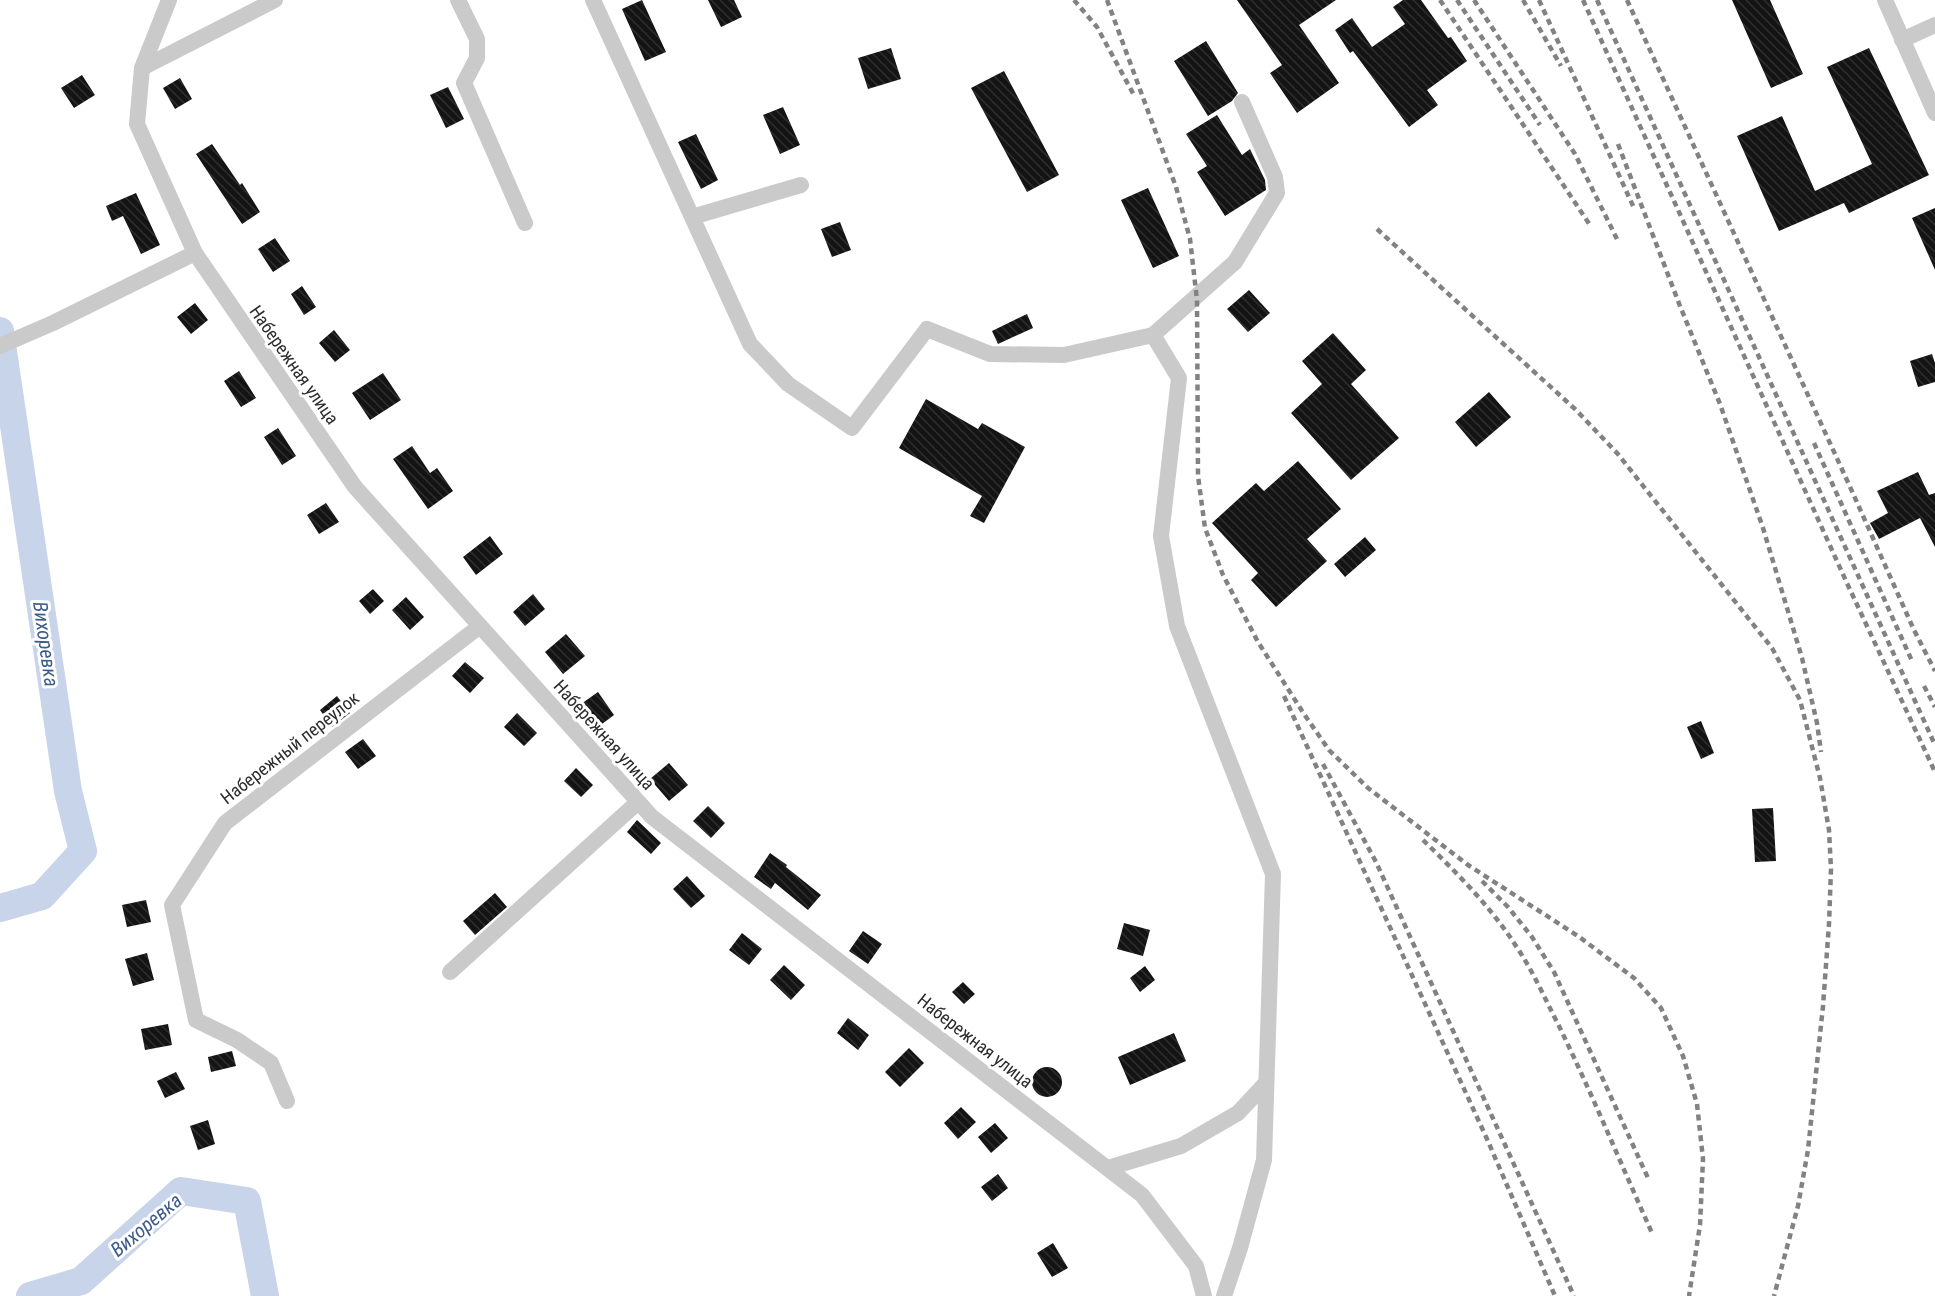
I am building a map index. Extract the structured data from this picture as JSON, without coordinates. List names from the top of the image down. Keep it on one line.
{"streets":{"street":["Набережная улица","Набережный переулок"]},"crossings":[["Набережная улица","Набережный переулок"]],"water":["Вихоревка"]}
